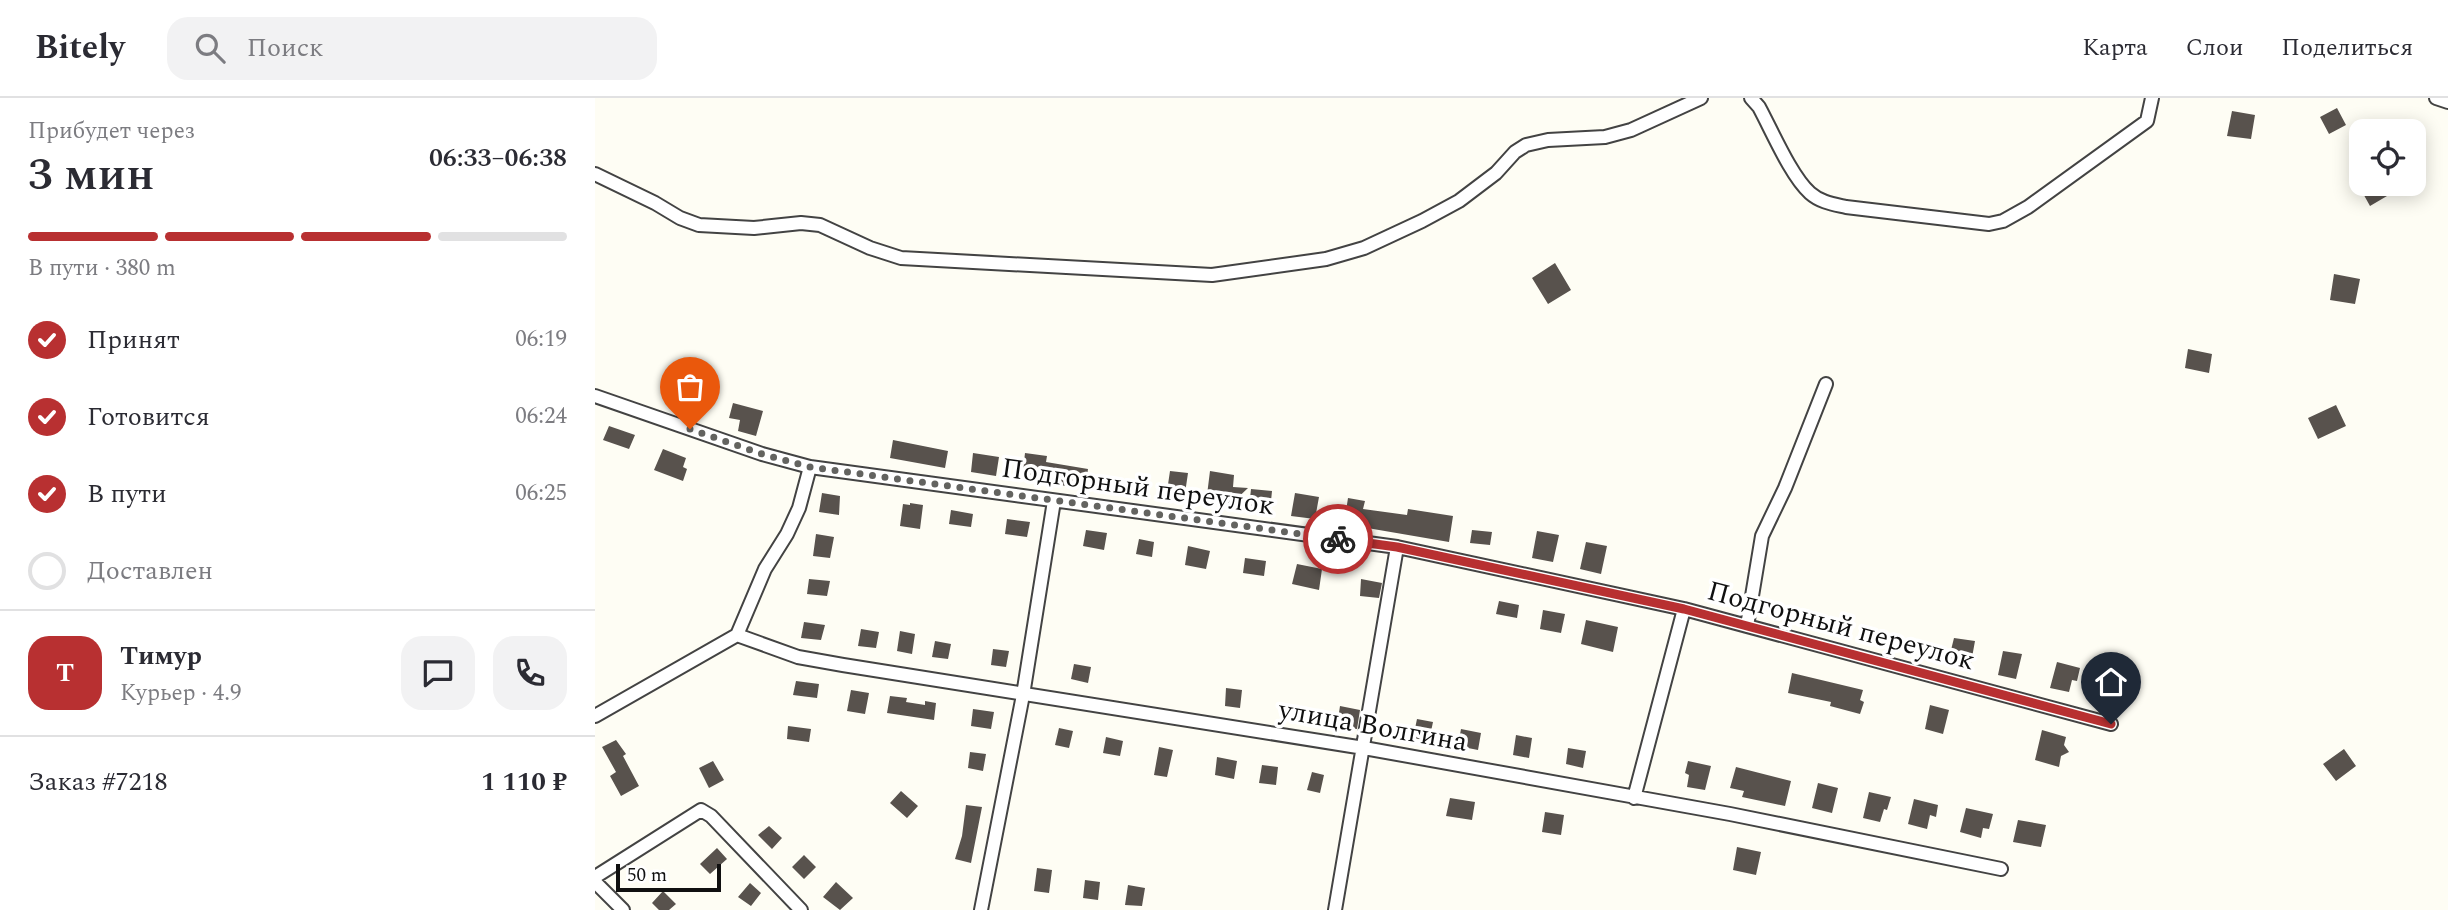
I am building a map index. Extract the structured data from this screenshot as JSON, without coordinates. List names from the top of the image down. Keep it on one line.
{"streets":{"street":["Подгорный переулок","улица Волгина"]},"scale_bar":"50 m","page":{"header":"Bitely","search":"Поиск","nav":["Карта","Слои","Поделиться"],"heading":["3 мин","Прибудет через","06:33–06:38"],"panel":["Тимур","Курьер · 4.9","Заказ #7218","1 110 ₽"],"bar":"В пути · 380 m","list":[["Принят","06:19"],["Готовится","06:24"],["В пути","06:25"],"Доставлен"],"round":"Т","scale":"50 m"}}
